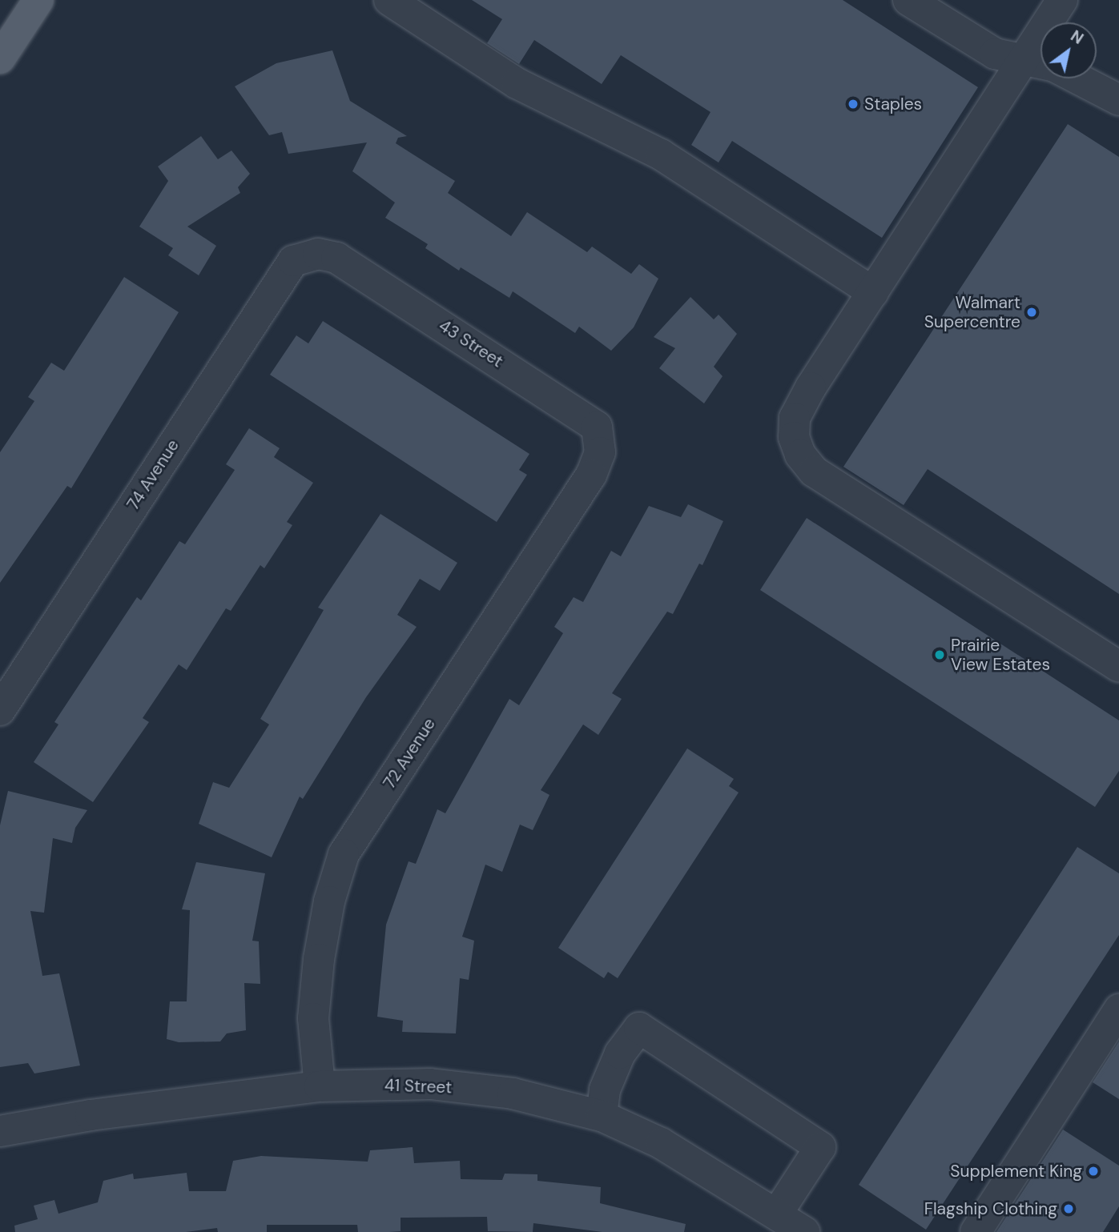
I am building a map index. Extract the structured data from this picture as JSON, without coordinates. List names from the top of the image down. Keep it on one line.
{"streets":{"street":["43 Street","74 Avenue","72 Avenue","41 Street"]},"crossings":[["43 Street","74 Avenue"],["43 Street","72 Avenue"],["72 Avenue","41 Street"]],"places":["Staples","Walmart Supercentre","Prairie View Estates","Supplement King","Flagship Clothing"],"north":"top right"}
